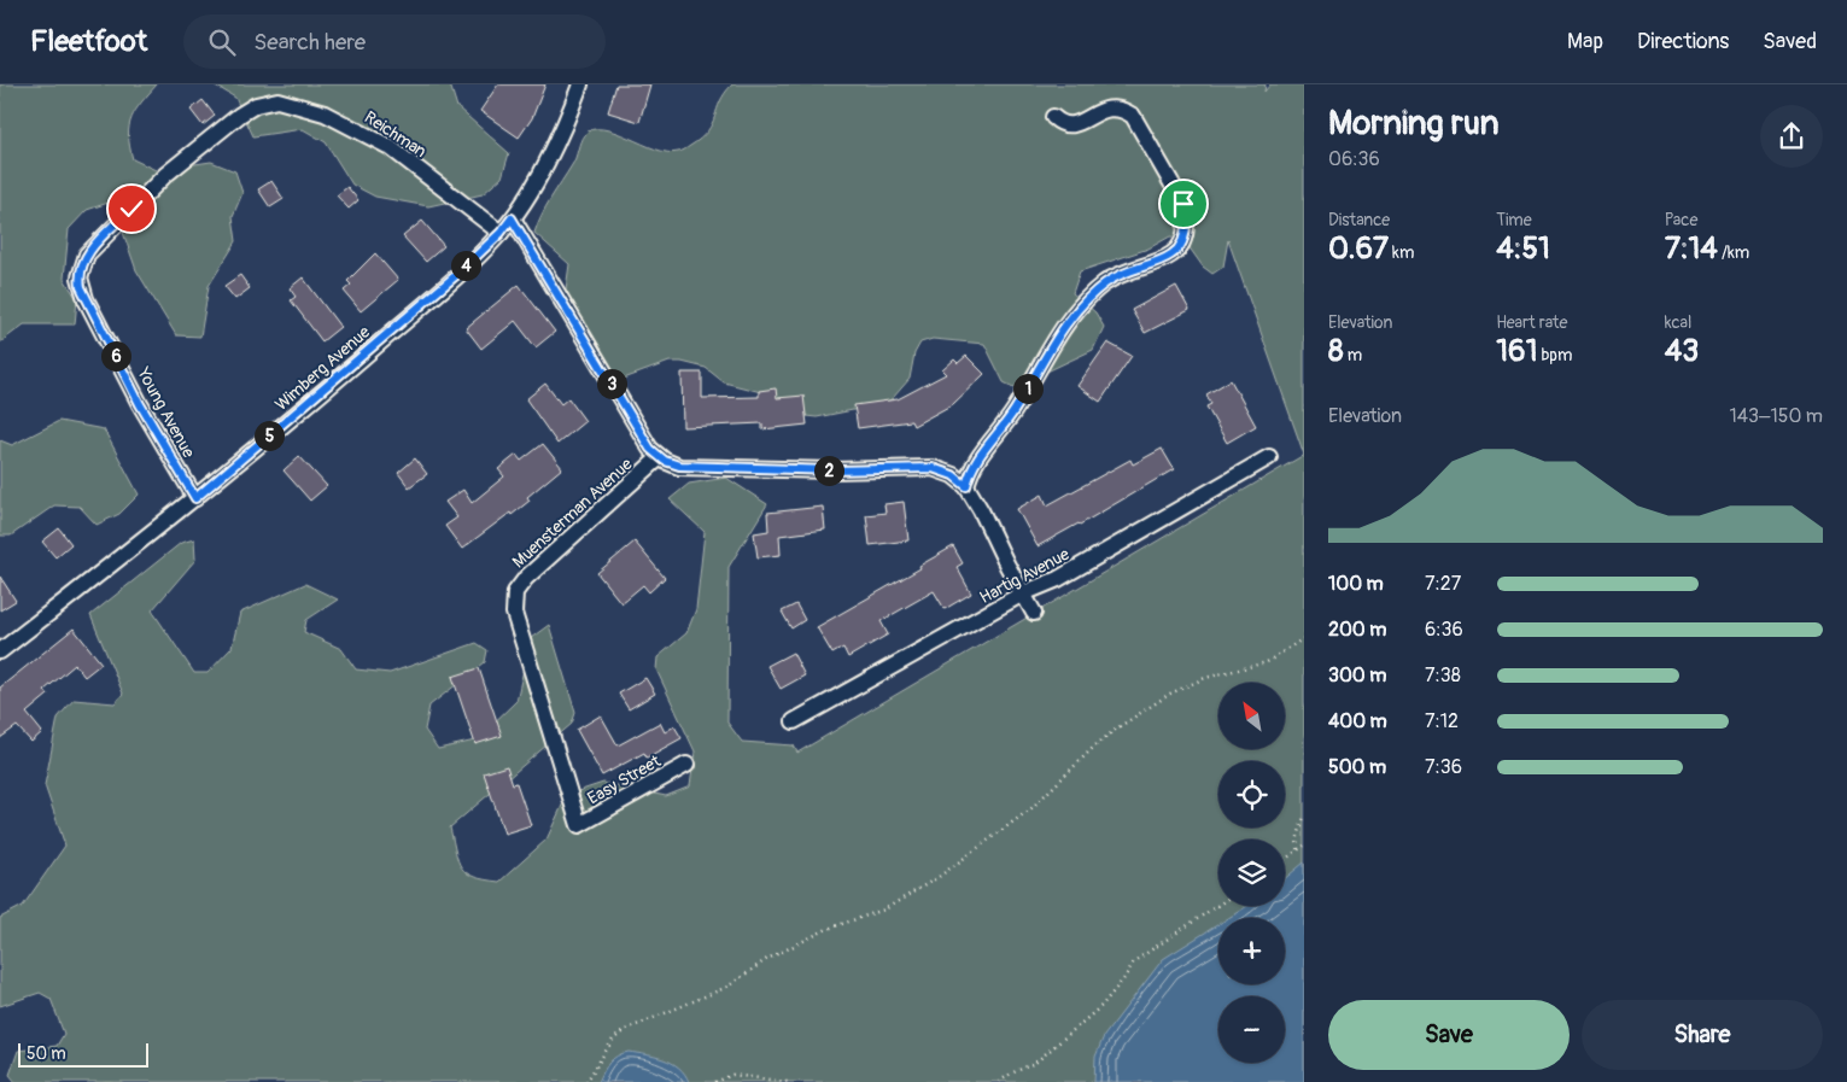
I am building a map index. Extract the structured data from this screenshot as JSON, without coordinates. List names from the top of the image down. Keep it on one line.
{"streets":{"street":["Reichman","Wimberg Avenue","Young Avenue","Muensterman Avenue","Hartig Avenue","Easy Street"]},"crossings":[["Reichman","Wimberg Avenue"],["Reichman","Young Avenue"],["Wimberg Avenue","Young Avenue"],["Muensterman Avenue","Easy Street"]],"scale_bar":"50 m","north":"top left","page":{"header":"Fleetfoot","search":"Search here","nav":["Map","Directions","Saved"],"heading":["Morning run","06:36"],"stats":[["Distance","0.67 km"],["Time","4:51"],["Pace","7:14 /km"],["Elevation","8 m"],["Heart rate","161 bpm"],["kcal","43"]],"pins":["4","6","3","1","5","2"],"chart":["Elevation","143–150 m"],"list":[{"name":"100 m","note":"7:27"},{"name":"200 m","note":"6:36"},{"name":"300 m","note":"7:38"},{"name":"400 m","note":"7:12"},{"name":"500 m","note":"7:36"}],"map_buttons":["+","−"],"buttons":["Save","Share"],"scale":"50 m"}}
